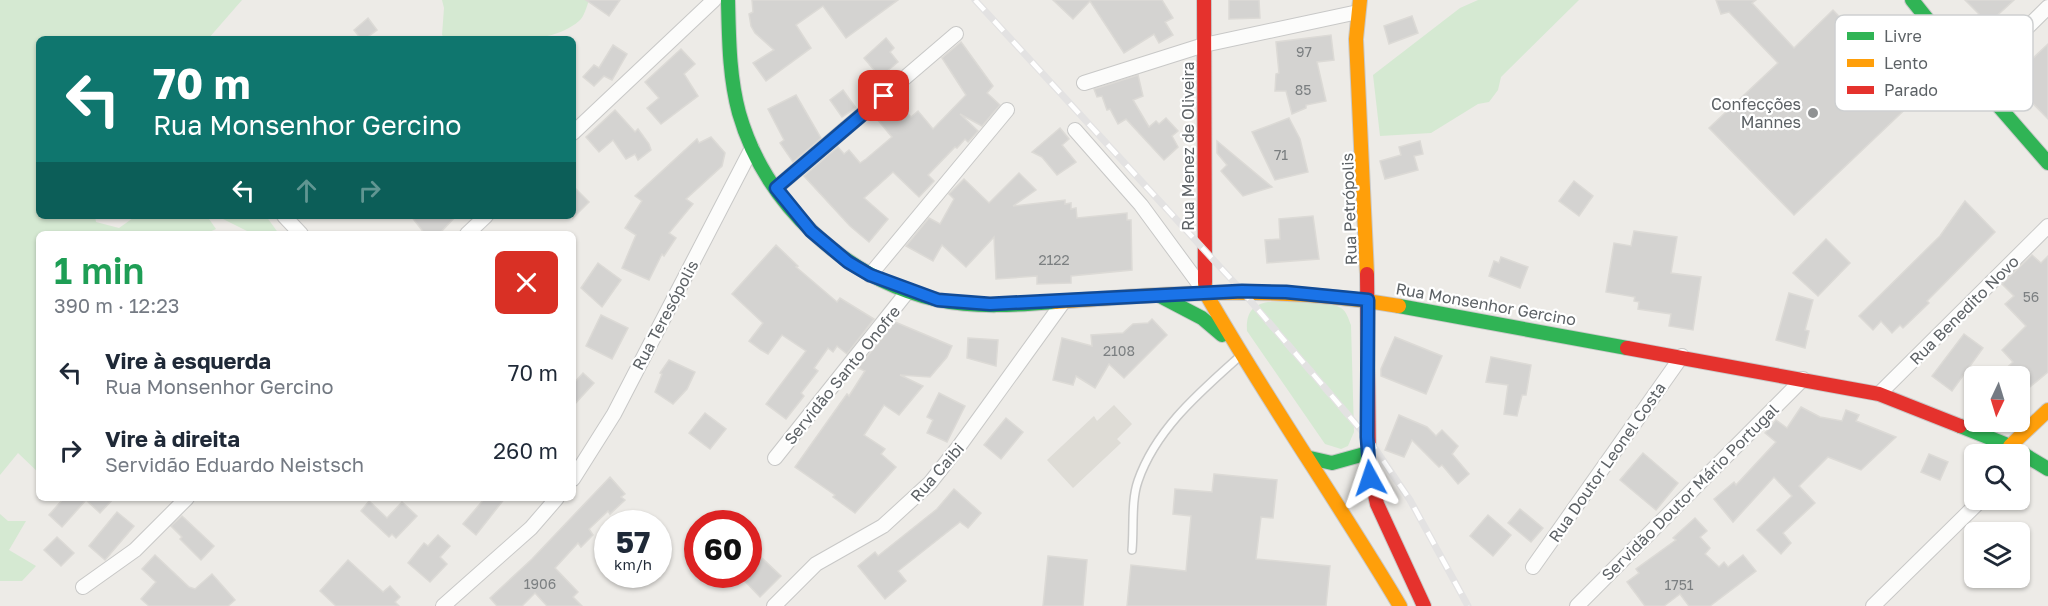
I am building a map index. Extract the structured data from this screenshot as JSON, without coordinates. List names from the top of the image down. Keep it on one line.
{"streets":{"main road":["Rua Menez de Oliveira","Rua Petrópolis","Rua Monsenhor Gercino"],"street":["Rua Benedito Novo","Rua Teresópolis","Servidão Santo Onofre","Rua Doutor Leonel Costa","Rua Caibi","Servidão Doutor Mário Portugal"]},"crossings":[["Rua Menez de Oliveira","Rua Monsenhor Gercino"],["Rua Petrópolis","Rua Monsenhor Gercino"],["Rua Monsenhor Gercino","Rua Benedito Novo"],["Rua Monsenhor Gercino","Rua Teresópolis"],["Rua Monsenhor Gercino","Servidão Santo Onofre"],["Rua Monsenhor Gercino","Rua Doutor Leonel Costa"],["Rua Monsenhor Gercino","Rua Caibi"],["Rua Monsenhor Gercino","Servidão Doutor Mário Portugal"]],"places":["Confecções Mannes"],"house_numbers":["97","85","71","2122","56","2108","1906","1751"],"legend":["Livre","Lento","Parado"],"north":"bottom","page":{"turn":["70 m","Rua Monsenhor Gercino"],"heading":["1 min","390 m · 12:23"],"list":[{"name":"Vire à esquerda","note":"Rua Monsenhor Gercino","value":"70 m"},{"name":"Vire à direita","note":"Servidão Eduardo Neistsch","value":"260 m"}],"speed":"57 km/h","limit":"60"}}
